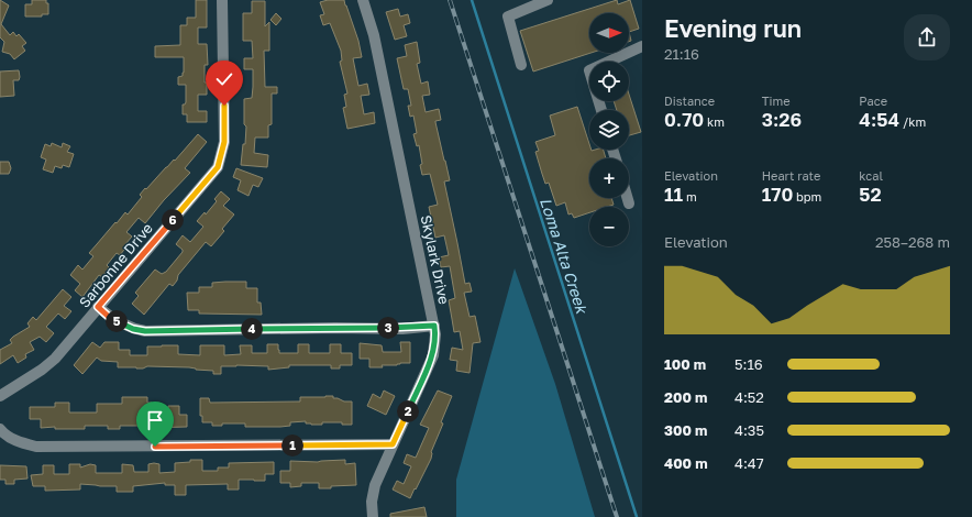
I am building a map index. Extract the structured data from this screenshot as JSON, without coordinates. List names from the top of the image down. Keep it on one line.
{"streets":{"street":["Skylark Drive","Sarbonne Drive"]},"water":["Loma Alta Creek"],"north":"right","page":{"heading":["Evening run","21:16"],"map_buttons":["+","−"],"stats":[["Distance","0.70 km"],["Time","3:26"],["Pace","4:54 /km"],["Elevation","11 m"],["Heart rate","170 bpm"],["kcal","52"]],"pins":["6","5","3","4","2","1"],"chart":["Elevation","258–268 m"],"list":[{"name":"100 m","note":"5:16"},{"name":"200 m","note":"4:52"},{"name":"300 m","note":"4:35"},{"name":"400 m","note":"4:47"}]}}
